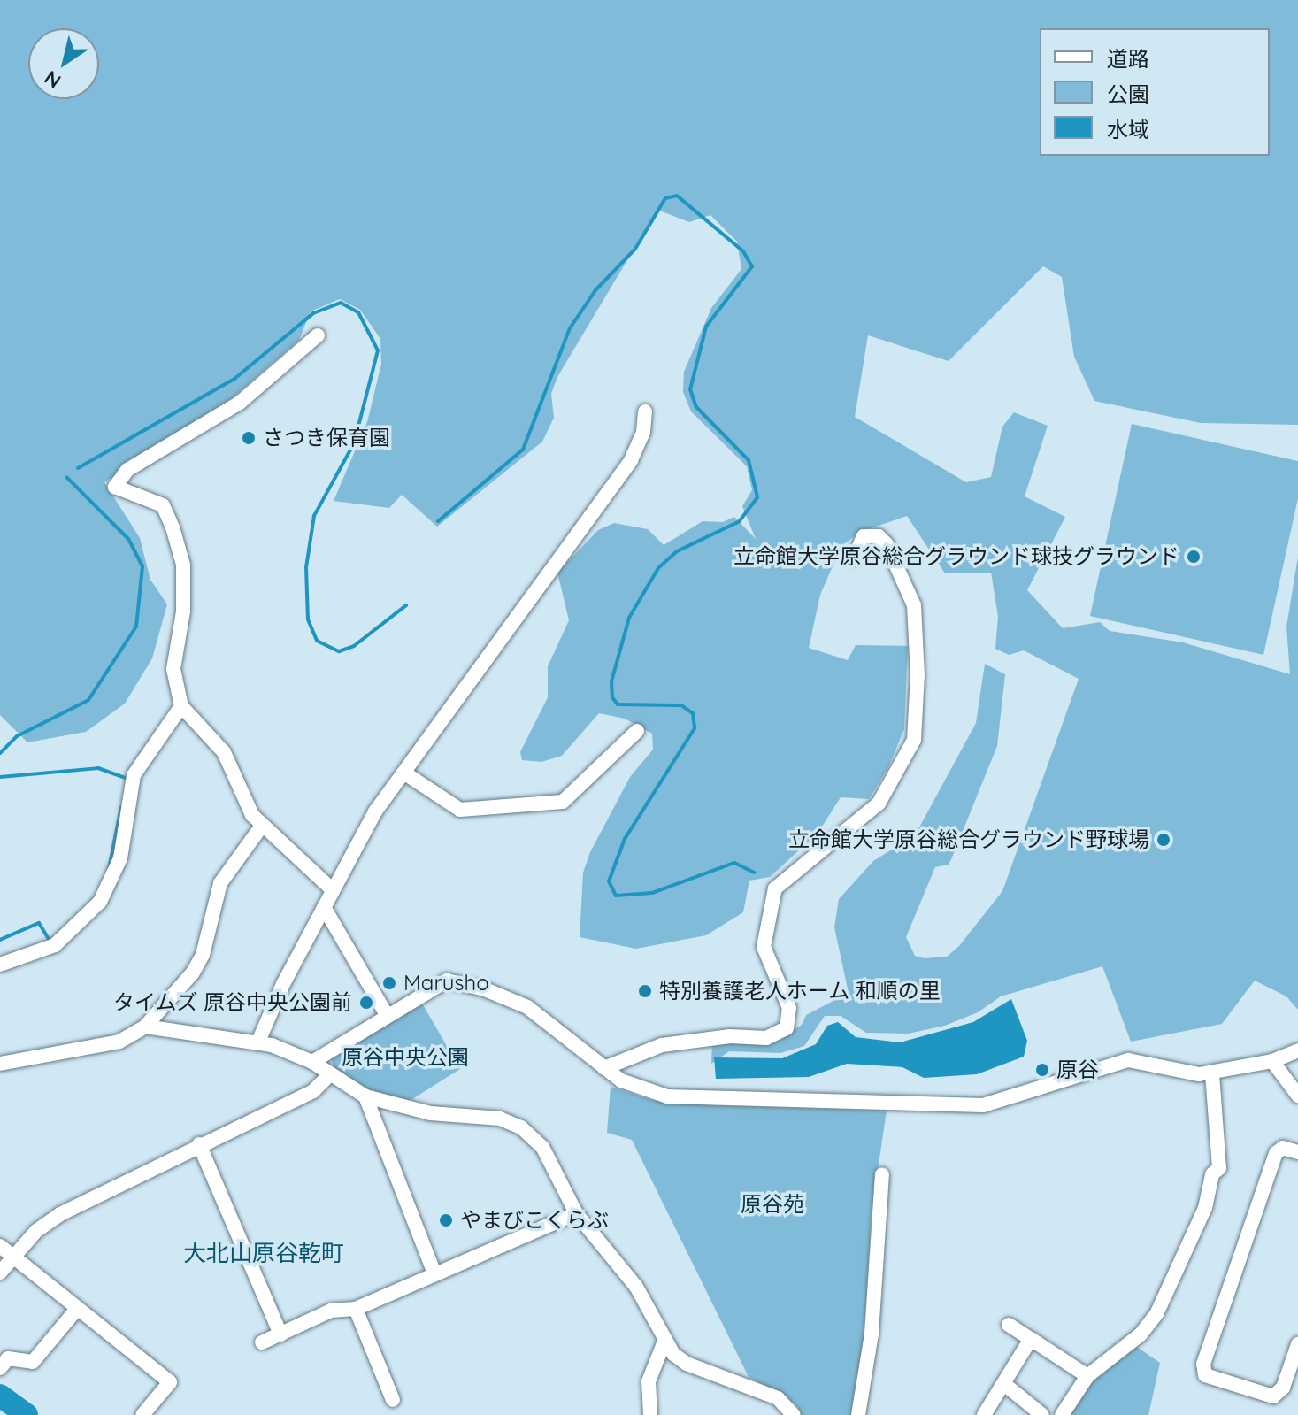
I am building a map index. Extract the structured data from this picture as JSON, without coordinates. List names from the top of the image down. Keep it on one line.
{"districts":["大北山原谷乾町"],"parks":["原谷中央公園","原谷苑"],"places":["さつき保育園","立命館大学原谷総合グラウンド球技グラウンド","立命館大学原谷総合グラウンド野球場","Marusho","特別養護老人ホーム 和順の里","タイムズ 原谷中央公園前","原谷","やまびこくらぶ"],"legend":["道路","公園","水域"],"north":"bottom left"}
